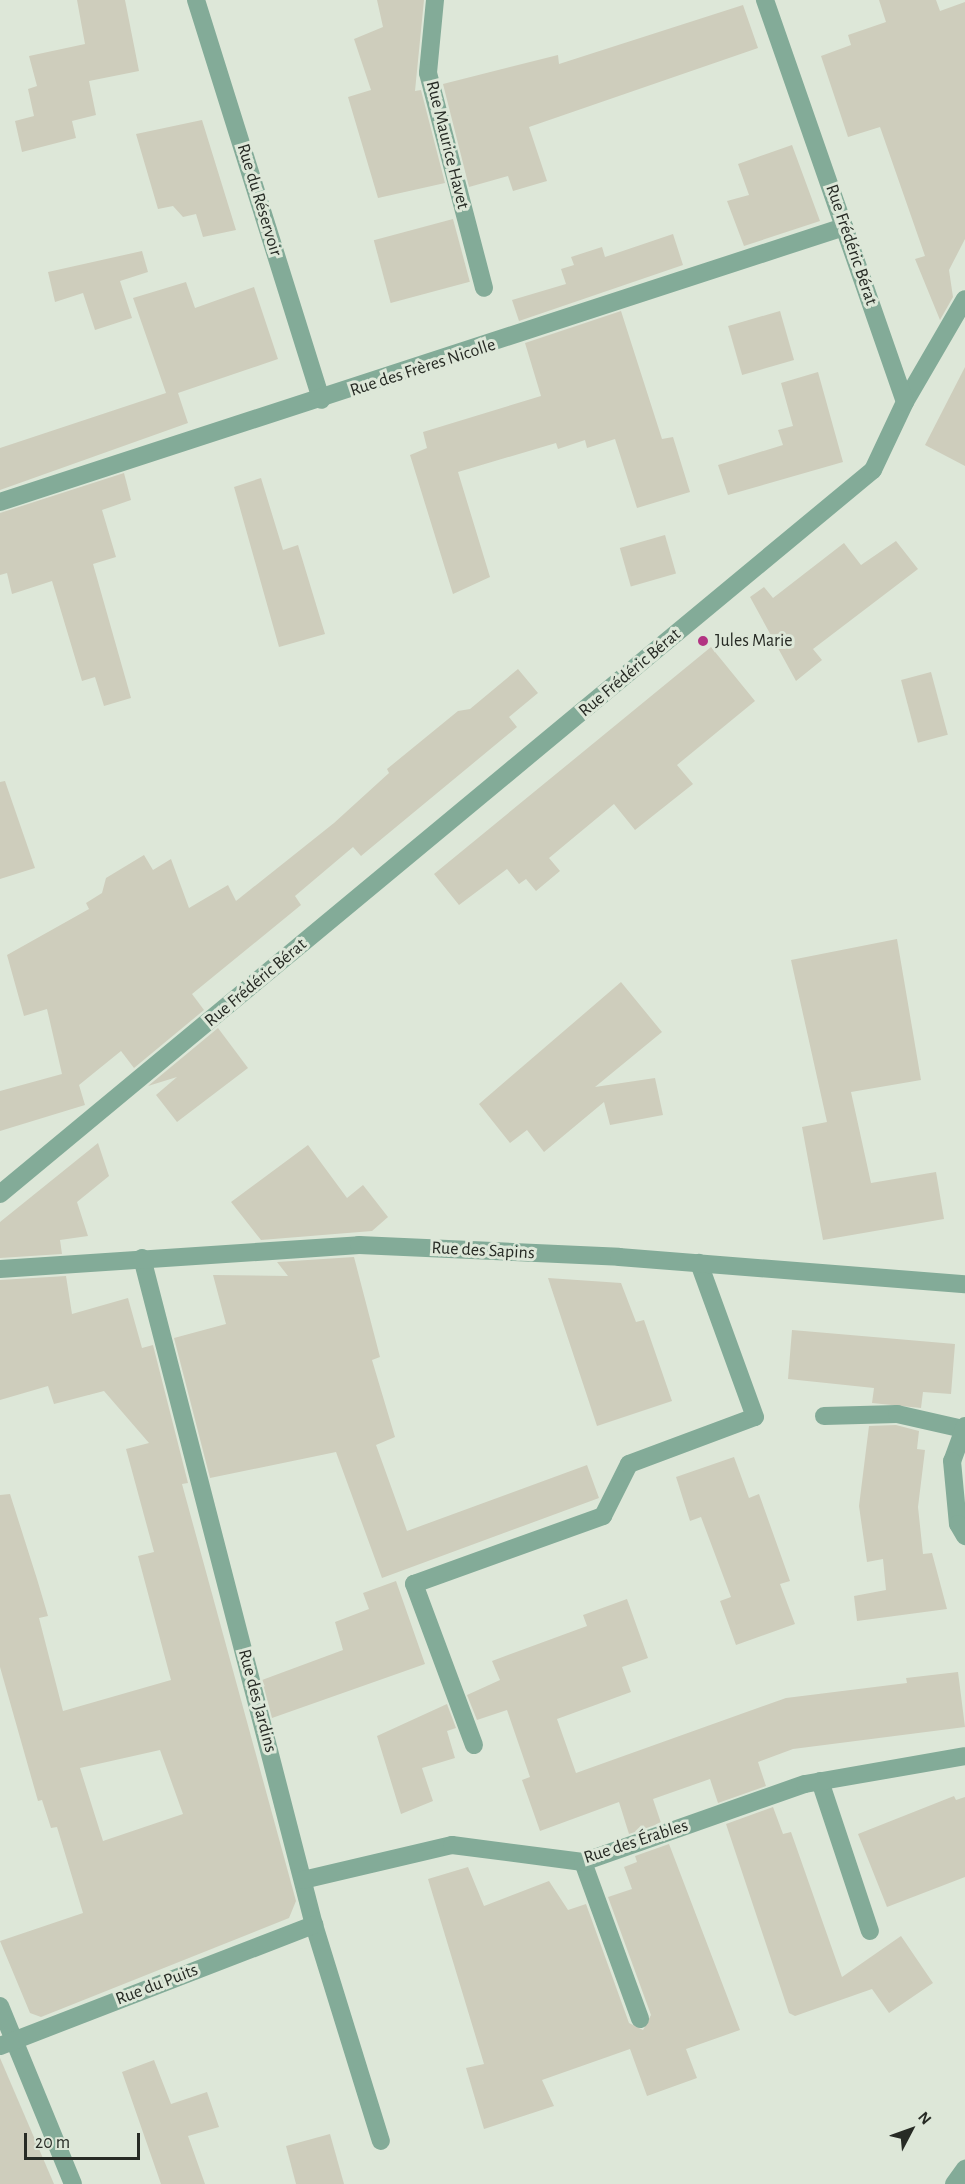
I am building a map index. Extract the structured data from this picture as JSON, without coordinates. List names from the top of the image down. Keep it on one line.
{"streets":{"street":["Rue Maurice Havet","Rue du Réservoir","Rue Frédéric Bérat","Rue des Frères Nicolle","Rue des Sapins","Rue des Jardins","Rue des Érables","Rue du Puits"]},"crossings":[["Rue du Réservoir","Rue des Frères Nicolle"],["Rue Frédéric Bérat","Rue des Frères Nicolle"],["Rue des Sapins","Rue des Jardins"],["Rue des Jardins","Rue des Érables"],["Rue des Jardins","Rue du Puits"]],"places":["Jules Marie"],"scale_bar":"20 m","north":"top right"}
